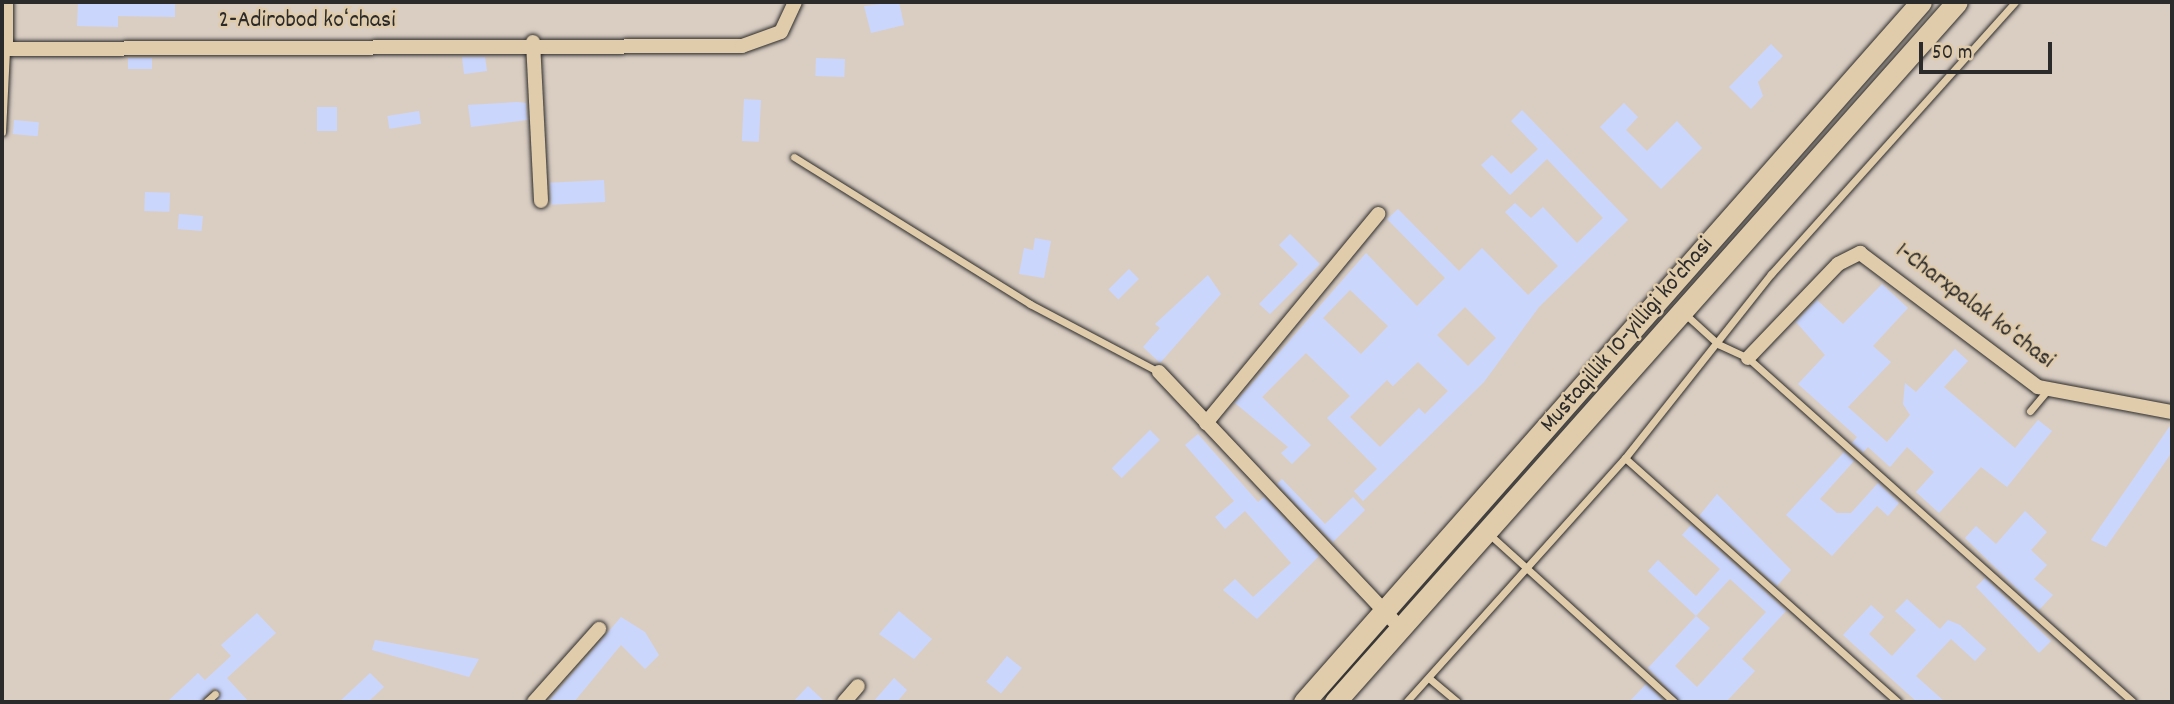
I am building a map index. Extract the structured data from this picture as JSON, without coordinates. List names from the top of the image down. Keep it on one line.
{"streets":{"main road":["Mustaqillik 10-yilligi ko'chasi"],"street":["2-Adirobod koʻchasi","1-Charxpalak koʻchasi"]},"scale_bar":"50 m"}
